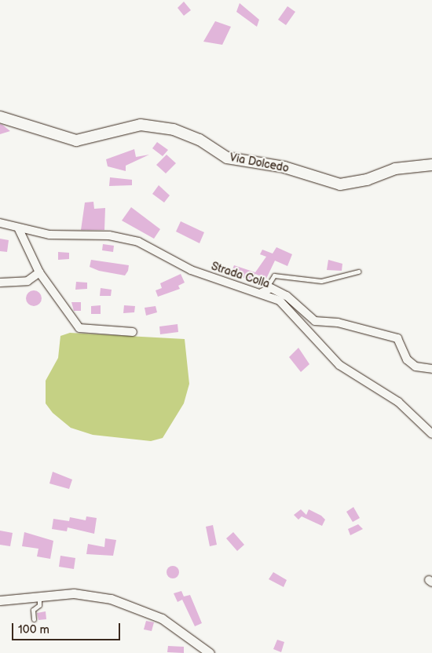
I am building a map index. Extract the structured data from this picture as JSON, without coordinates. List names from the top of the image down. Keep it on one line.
{"streets":{"main road":["Via Dolcedo"],"street":["Strada Colla"]},"scale_bar":"100 m"}
